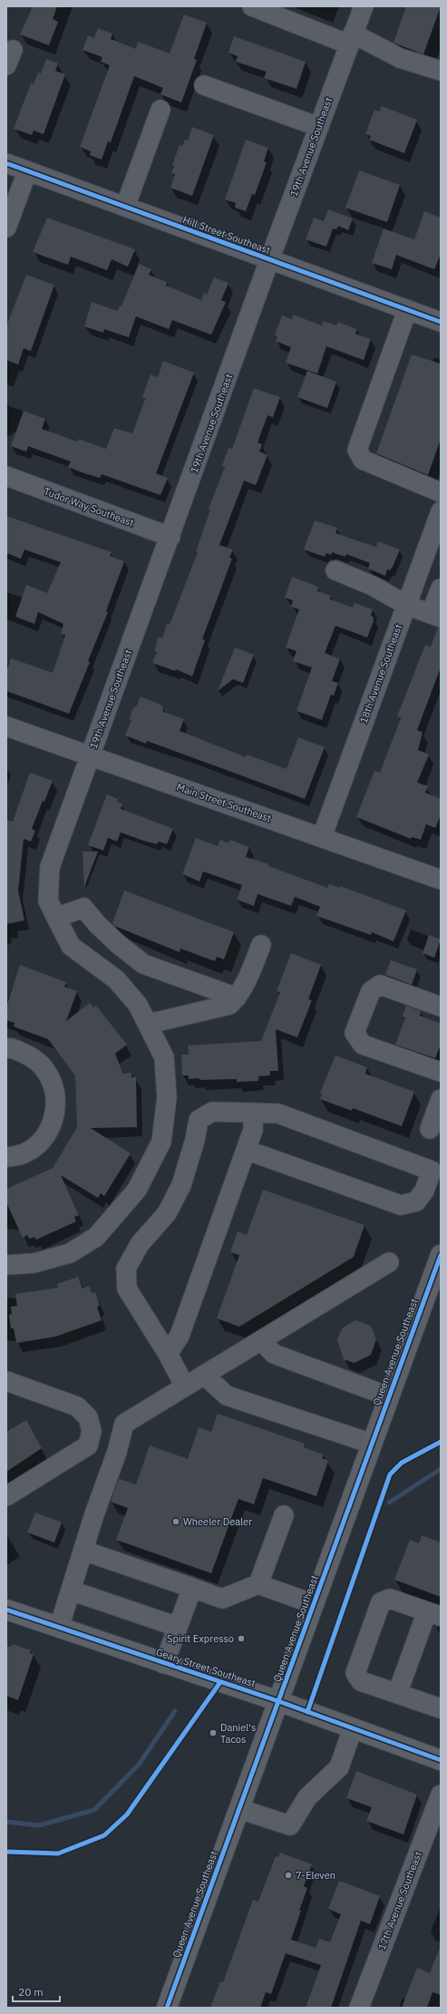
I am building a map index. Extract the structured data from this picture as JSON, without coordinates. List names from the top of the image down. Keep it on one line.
{"streets":{"main road":["Queen Avenue Southeast","Geary Street Southeast"],"street":["19th Avenue Southeast","Hill Street Southeast","Tudor Way Southeast","18th Avenue Southeast","Main Street Southeast","17th Avenue Southeast"]},"crossings":[["19th Avenue Southeast","Hill Street Southeast"],["19th Avenue Southeast","Tudor Way Southeast"],["19th Avenue Southeast","Main Street Southeast"],["18th Avenue Southeast","Main Street Southeast"],["Queen Avenue Southeast","Geary Street Southeast"]],"places":["Wheeler Dealer","Spirit Expresso","Daniel's Tacos","7-Eleven"],"scale_bar":"20 m"}
